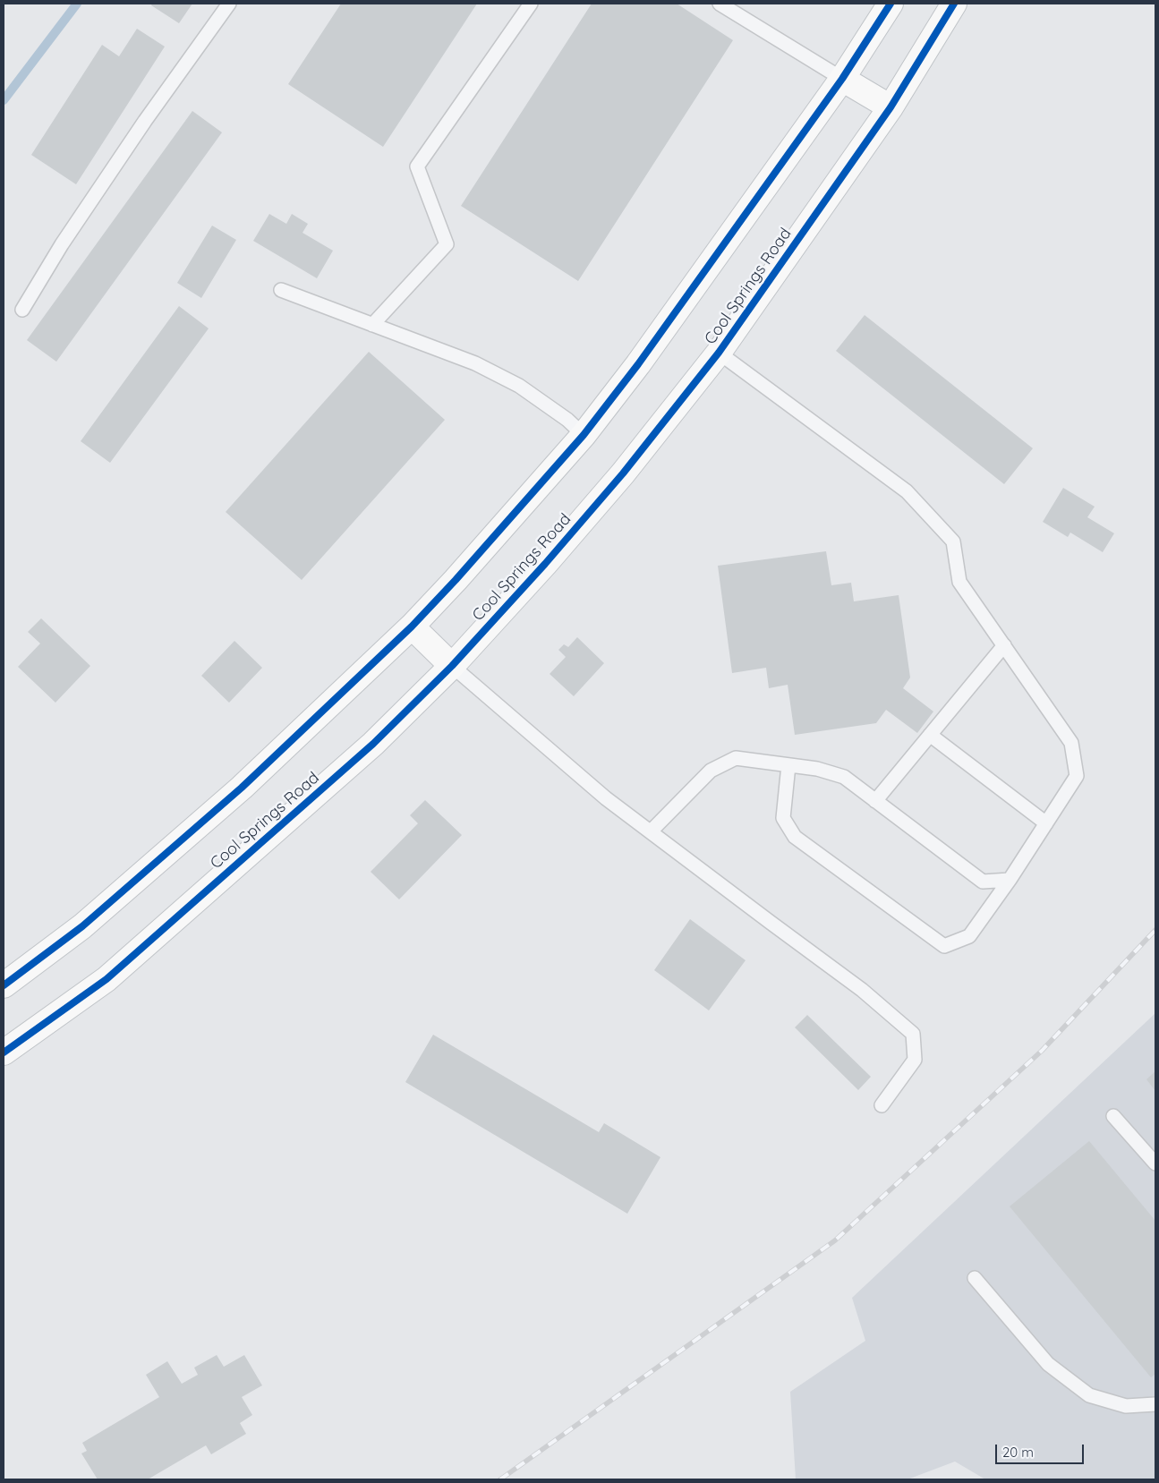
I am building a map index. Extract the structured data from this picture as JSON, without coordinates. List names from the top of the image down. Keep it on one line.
{"streets":{"main road":["Cool Springs Road"]},"scale_bar":"20 m"}
